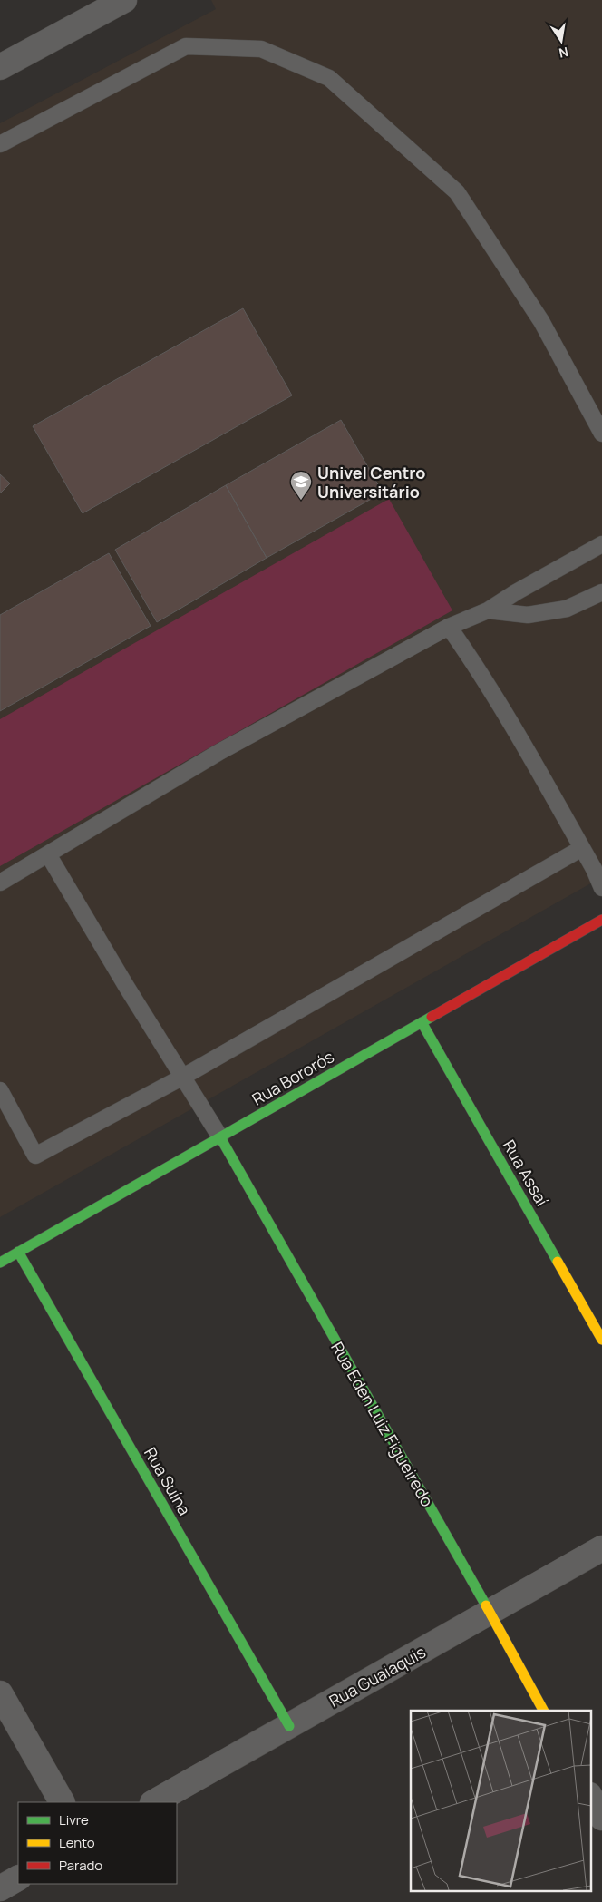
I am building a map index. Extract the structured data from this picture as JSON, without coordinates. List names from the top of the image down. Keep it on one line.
{"streets":{"street":["Rua Bororós","Rua Assaí","Rua Eden Luiz Figueiredo","Rua Suína","Rua Guaiaquis"]},"crossings":[["Rua Bororós","Rua Assaí"],["Rua Bororós","Rua Eden Luiz Figueiredo"],["Rua Bororós","Rua Suína"],["Rua Eden Luiz Figueiredo","Rua Guaiaquis"],["Rua Suína","Rua Guaiaquis"]],"places":{"school or university":["Univel Centro Universitário"]},"legend":["Livre","Lento","Parado"],"north":"bottom"}
